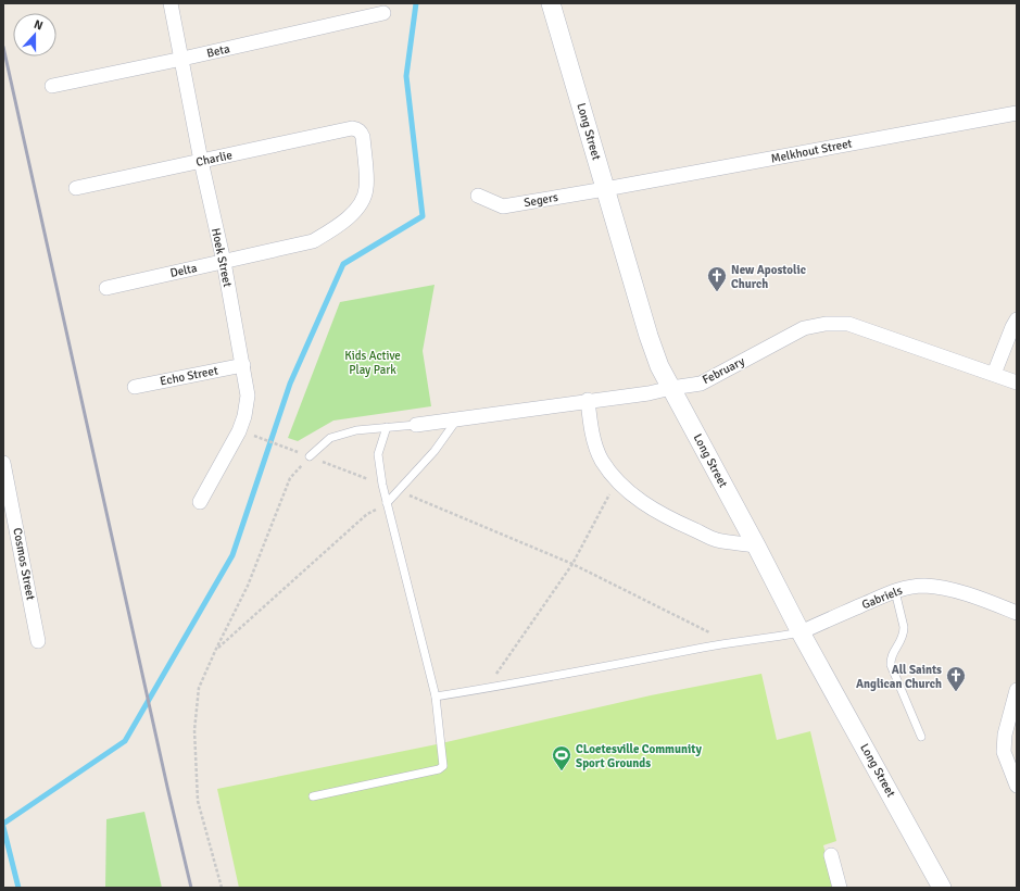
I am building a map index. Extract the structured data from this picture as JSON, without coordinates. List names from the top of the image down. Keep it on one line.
{"streets":{"street":["Beta","Long Street","Melkhout Street","Charlie","Segers","Hoek Street","Delta","February","Echo Street","Cosmos Street","Gabriels"]},"crossings":[["Beta","Hoek Street"],["Long Street","Melkhout Street"],["Long Street","Segers"],["Long Street","February"],["Long Street","Gabriels"],["Melkhout Street","Segers"],["Charlie","Hoek Street"],["Charlie","Delta"],["Hoek Street","Delta"],["Hoek Street","Echo Street"]],"parks":["Kids Active Play Park"],"places":{"church":["New Apostolic Church","All Saints Anglican Church"],"sports":["CLoetesville Community Sport Grounds"]},"north":"top"}
